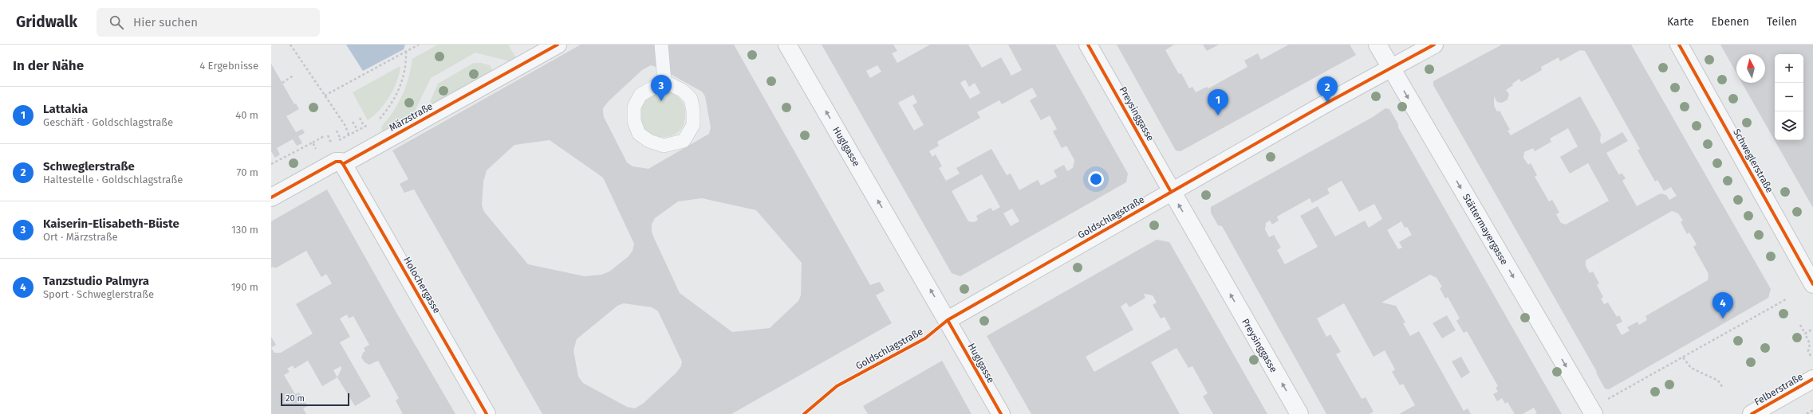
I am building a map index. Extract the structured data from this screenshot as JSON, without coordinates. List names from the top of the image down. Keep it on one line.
{"streets":{"main road":["Felberstraße"],"street":["Preysinggasse","Märzstraße","Huglgasse","Schweglerstraße","Goldschlagstraße","Stättermayergasse","Holochergasse"]},"crossings":[["Preysinggasse","Goldschlagstraße"],["Märzstraße","Holochergasse"],["Huglgasse","Goldschlagstraße"],["Goldschlagstraße","Stättermayergasse"]],"one_way":["Preysinggasse","Huglgasse","Stättermayergasse"],"scale_bar":"20 m","north":"top","page":{"header":"Gridwalk","search":"Hier suchen","nav":["Karte","Ebenen","Teilen"],"heading":["In der Nähe","4 Ergebnisse"],"map_buttons":["+","−"],"pins":["3","2","1","4"],"list":[{"mark":"1","name":"Lattakia","note":"Geschäft · Goldschlagstraße","value":"40 m"},{"mark":"2","name":"Schweglerstraße","note":"Haltestelle · Goldschlagstraße","value":"70 m"},{"mark":"3","name":"Kaiserin-Elisabeth-Büste","note":"Ort · Märzstraße","value":"130 m"},{"mark":"4","name":"Tanzstudio Palmyra","note":"Sport · Schweglerstraße","value":"190 m"}],"scale":"20 m"}}
